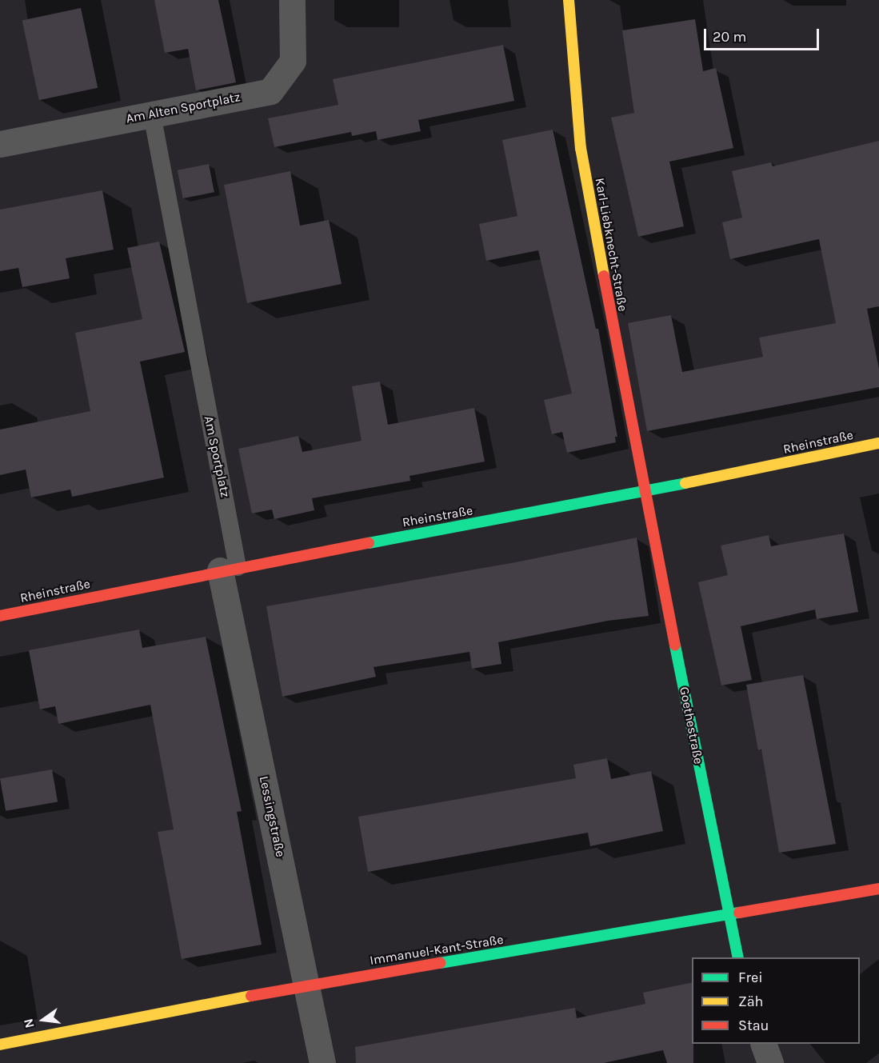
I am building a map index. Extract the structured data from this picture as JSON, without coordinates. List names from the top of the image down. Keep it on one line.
{"streets":{"street":["Am Alten Sportplatz","Karl-Liebknecht-Straße","Rheinstraße","Goethestraße","Lessingstraße","Immanuel-Kant-Straße"],"lane":["Am Sportplatz"]},"crossings":[["Am Alten Sportplatz","Am Sportplatz"],["Karl-Liebknecht-Straße","Rheinstraße"],["Karl-Liebknecht-Straße","Goethestraße"],["Rheinstraße","Am Sportplatz"],["Rheinstraße","Goethestraße"],["Rheinstraße","Lessingstraße"],["Am Sportplatz","Lessingstraße"],["Goethestraße","Immanuel-Kant-Straße"],["Lessingstraße","Immanuel-Kant-Straße"]],"legend":["Frei","Zäh","Stau"],"scale_bar":"20 m","north":"left"}
